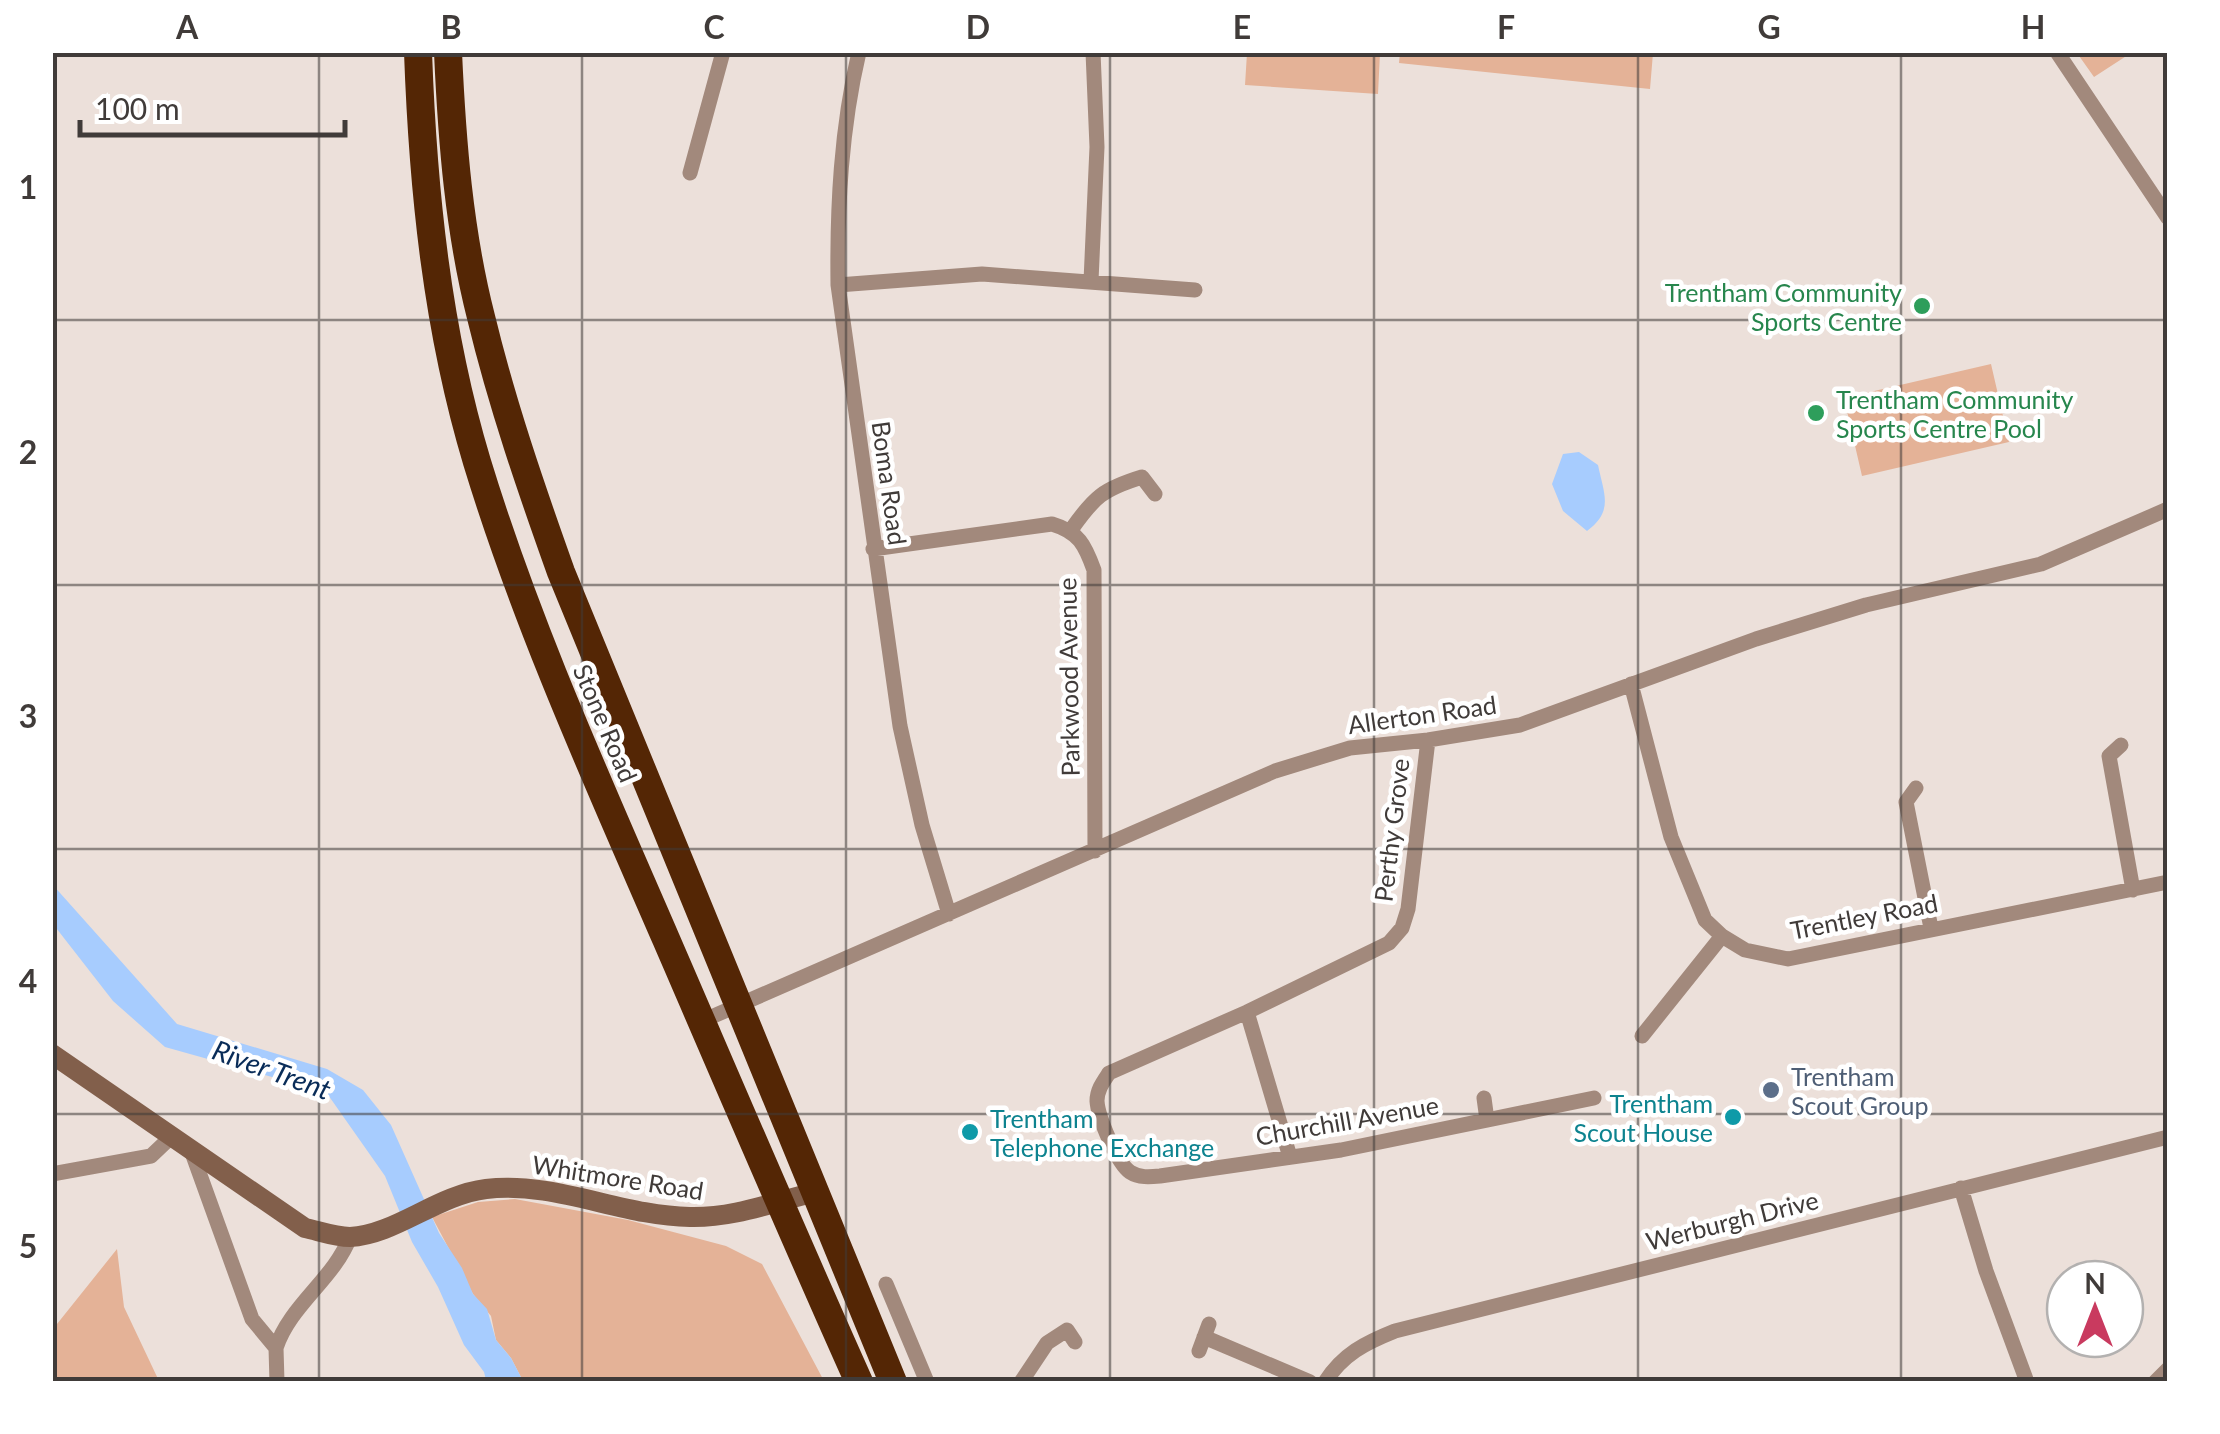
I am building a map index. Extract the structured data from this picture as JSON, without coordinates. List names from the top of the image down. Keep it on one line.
{"streets":{"highway":["Stone Road"],"main road":["Whitmore Road"],"street":["Boma Road","Parkwood Avenue","Allerton Road","Perthy Grove","Trentley Road","Churchill Avenue","Werburgh Drive"]},"crossings":[["Boma Road","Allerton Road"],["Parkwood Avenue","Allerton Road"],["Allerton Road","Stone Road"],["Allerton Road","Perthy Grove"],["Stone Road","Whitmore Road"],["Perthy Grove","Churchill Avenue"]],"water":["River Trent"],"places":["Trentham Community Sports Centre","Trentham Community Sports Centre Pool","Trentham Scout Group","Trentham Scout House","Trentham Telephone Exchange"],"scale_bar":"100 m","north":"top","grid":{"columns":["A","B","C","D","E","F","G","H"],"rows":["1","2","3","4","5"]}}
